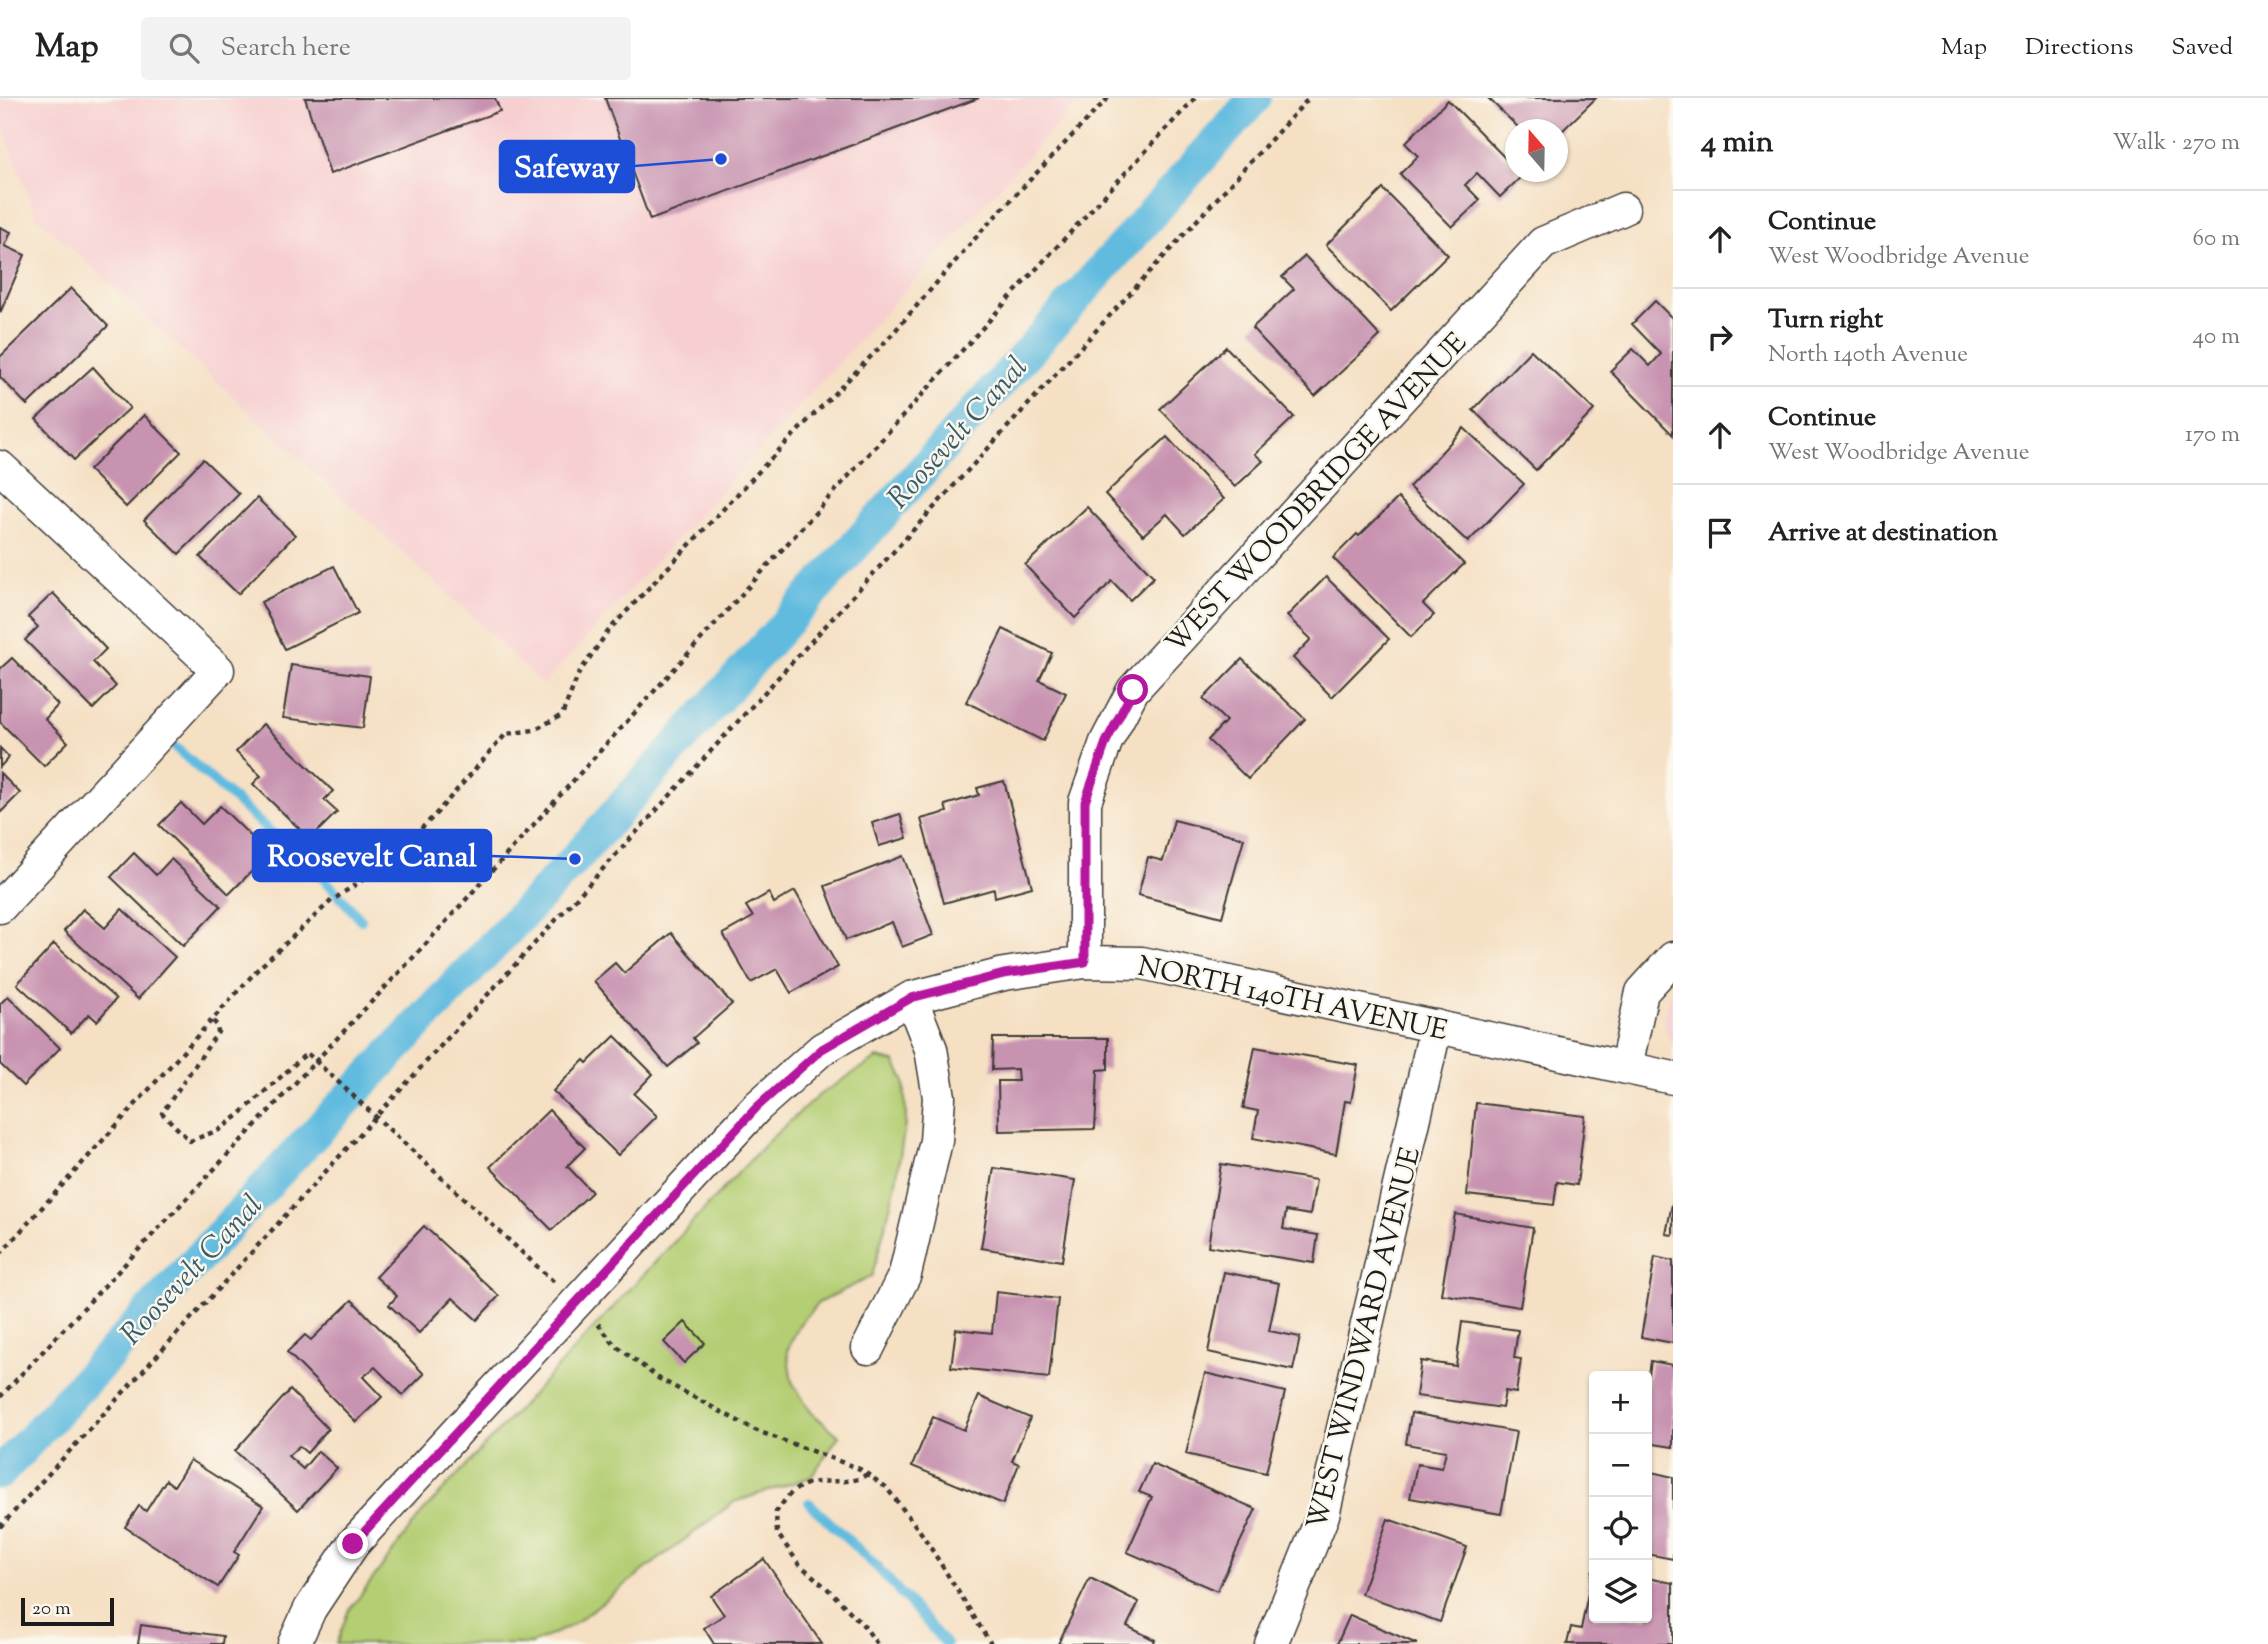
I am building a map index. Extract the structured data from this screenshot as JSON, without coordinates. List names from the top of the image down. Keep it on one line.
{"streets":{"street":["WEST WOODBRIDGE AVENUE","NORTH 140TH AVENUE","WEST WINDWARD AVENUE"]},"crossings":[["WEST WOODBRIDGE AVENUE","NORTH 140TH AVENUE"],["NORTH 140TH AVENUE","WEST WINDWARD AVENUE"]],"water":["Roosevelt Canal"],"places":["Safeway","Roosevelt Canal"],"scale_bar":"20 m","north":"top","page":{"header":"Map","search":"Search here","nav":["Map","Directions","Saved"],"heading":["4 min","Walk · 270 m"],"list":[["Continue","West Woodbridge Avenue","60 m"],["Turn right","North 140th Avenue","40 m"],["Continue","West Woodbridge Avenue","170 m"],"Arrive at destination"],"map_buttons":["+","−"],"scale":"20 m"}}
